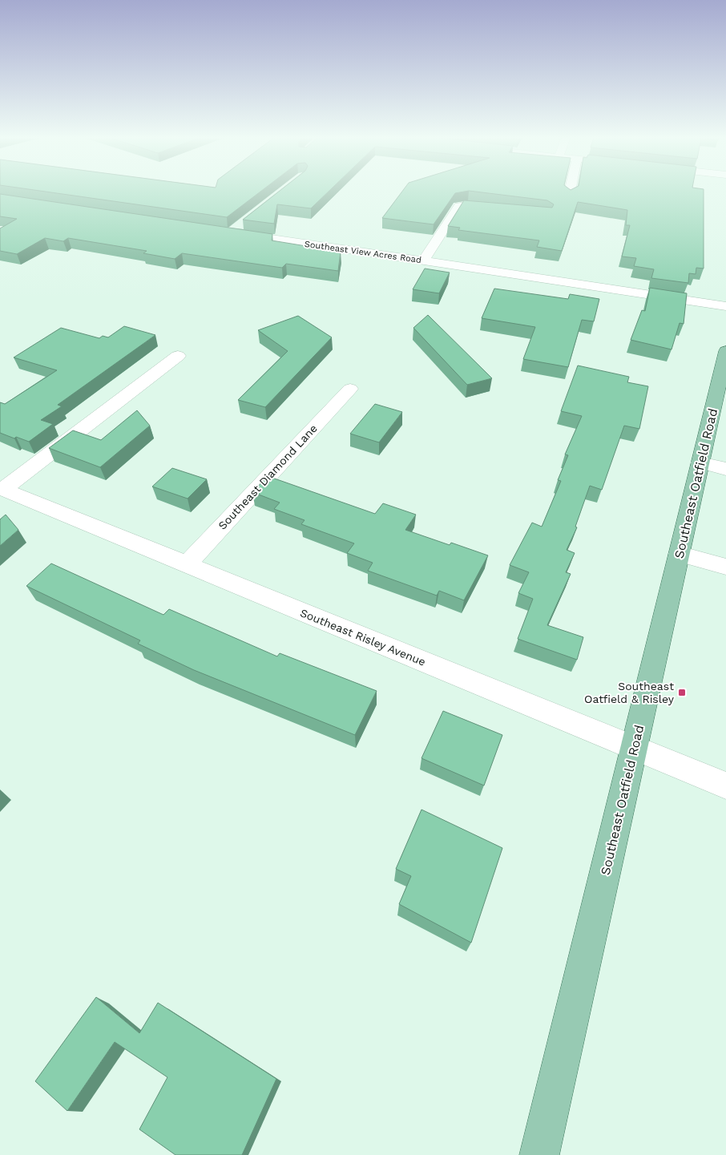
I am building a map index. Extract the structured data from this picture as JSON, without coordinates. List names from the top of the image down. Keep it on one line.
{"streets":{"main road":["Southeast Oatfield Road"],"street":["Southeast View Acres Road","Southeast Diamond Lane","Southeast Risley Avenue"]},"crossings":[["Southeast Diamond Lane","Southeast Risley Avenue"],["Southeast Oatfield Road","Southeast Risley Avenue"]],"places":{"transit":["Southeast Oatfield & Risley"]}}
